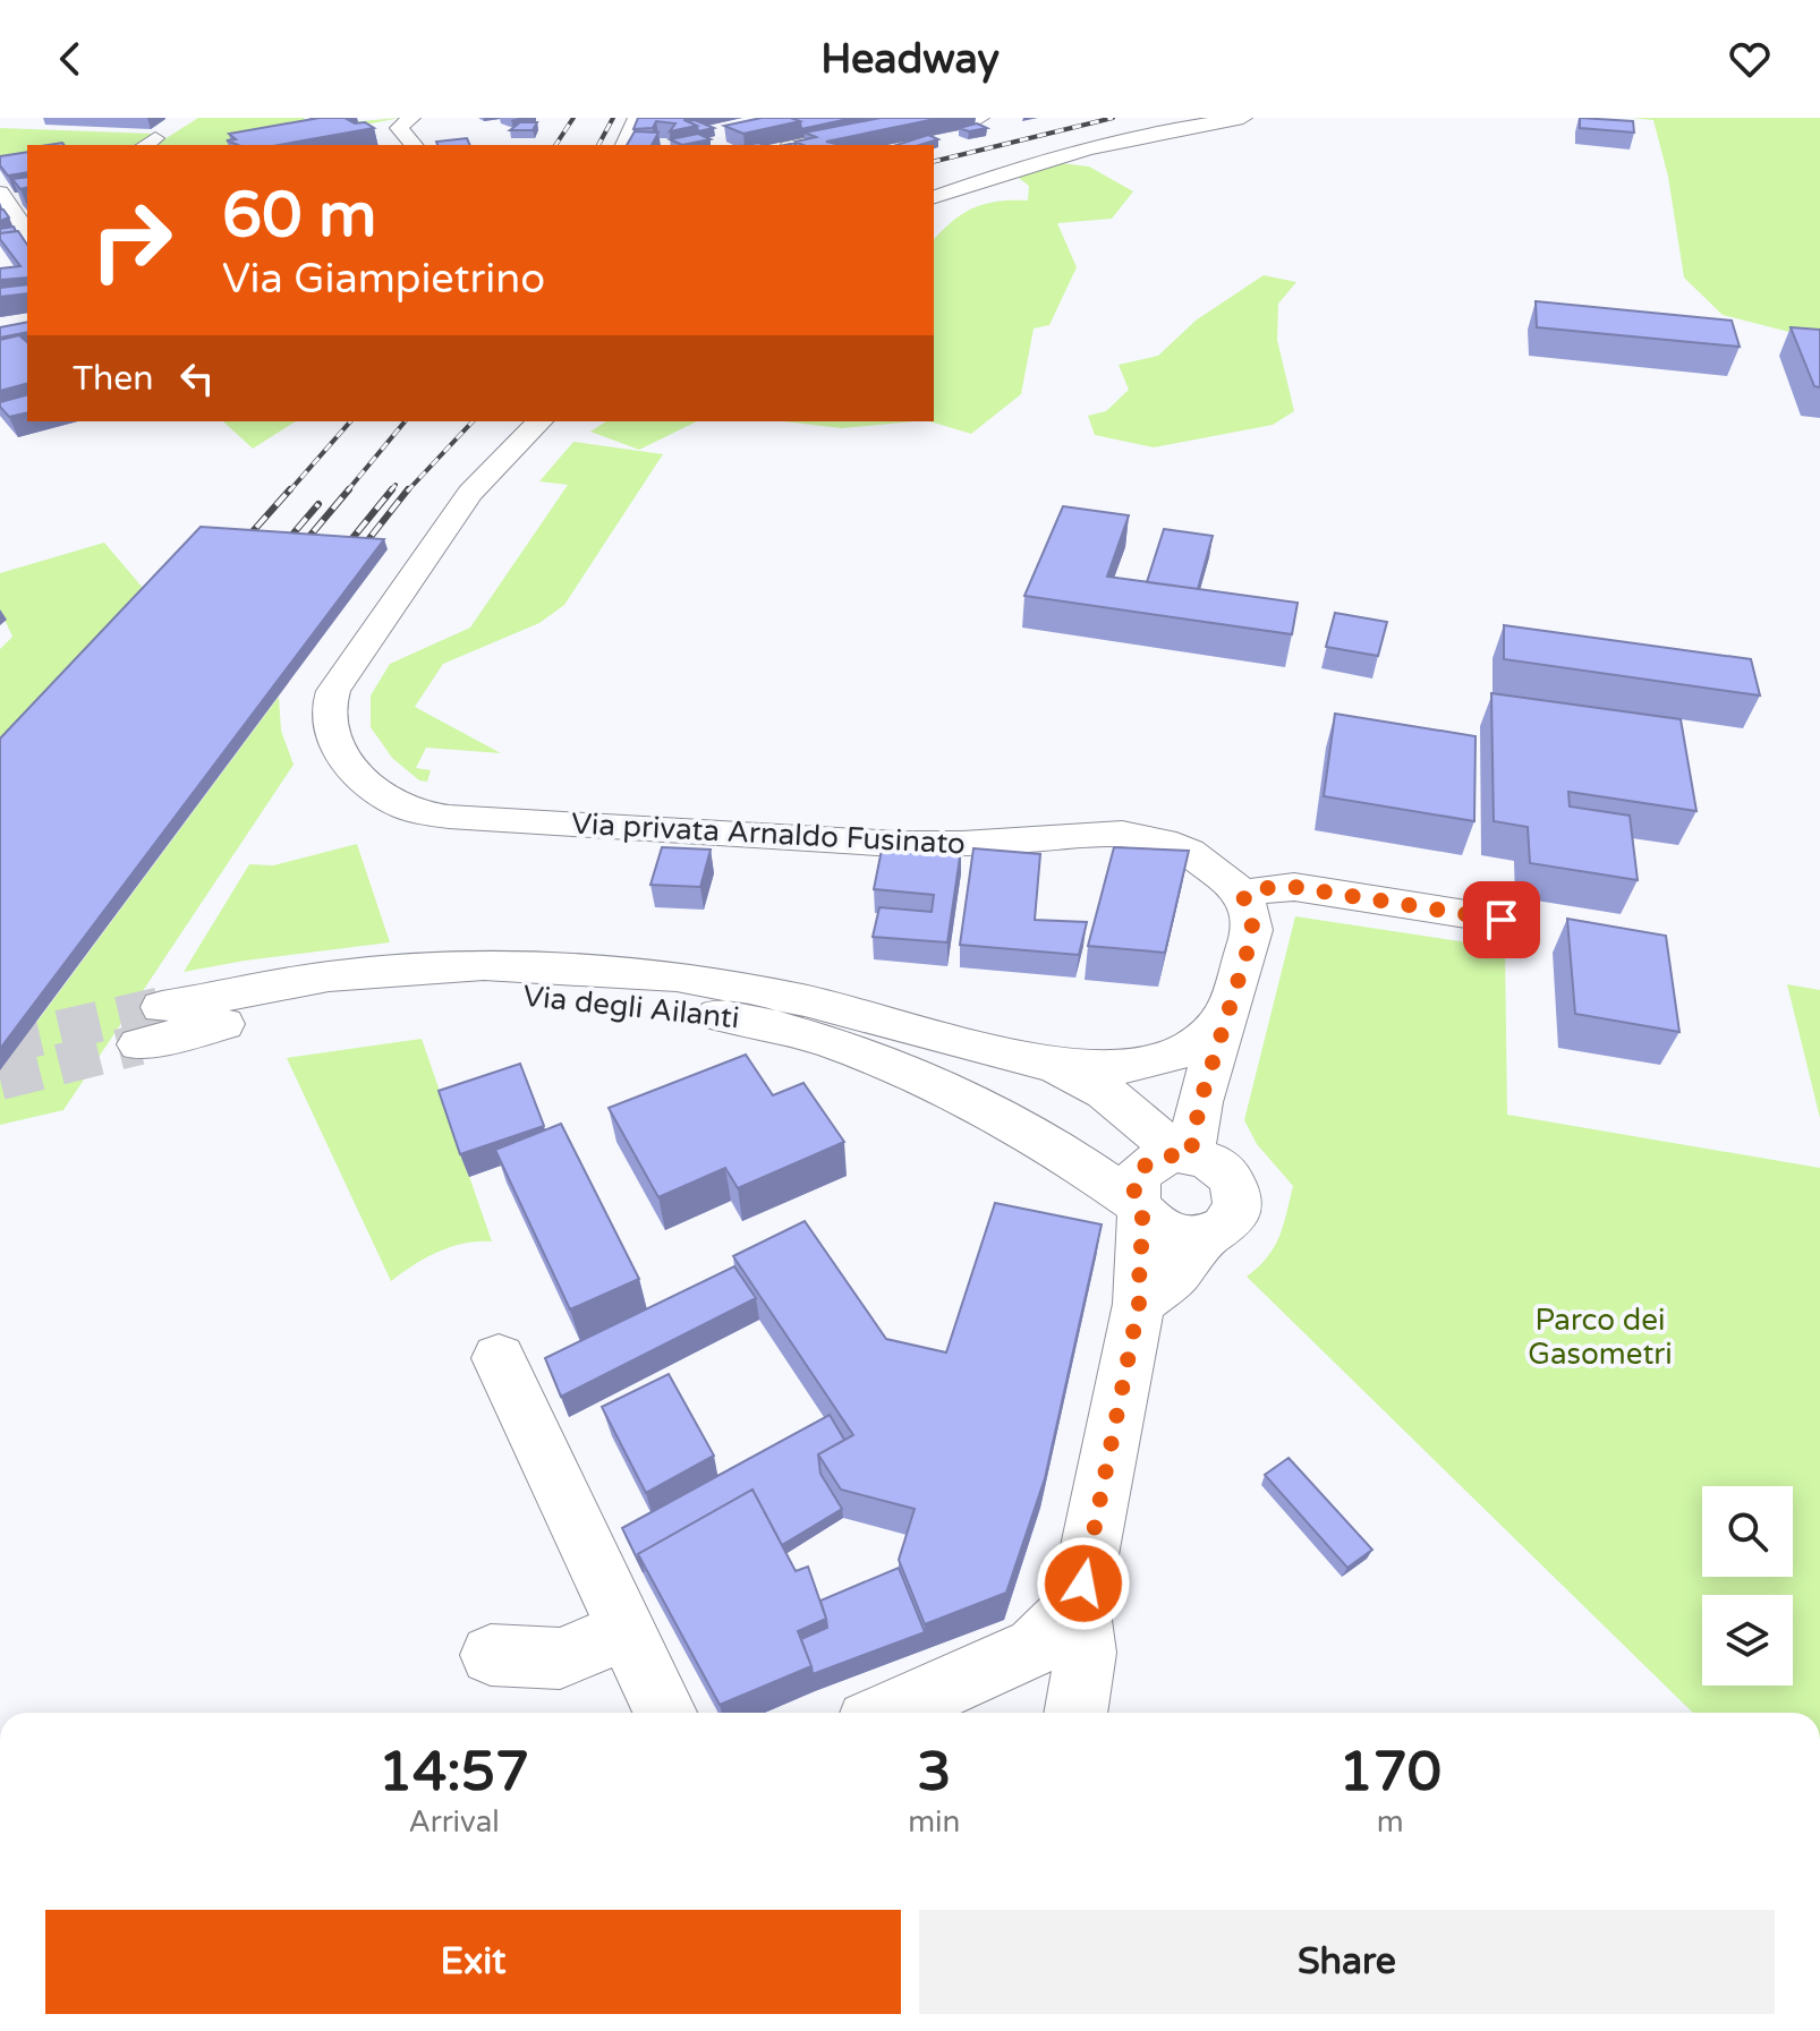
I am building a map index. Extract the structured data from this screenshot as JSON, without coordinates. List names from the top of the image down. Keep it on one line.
{"streets":{"street":["Via privata Arnaldo Fusinato","Via degli Ailanti"]},"parks":["Parco dei Gasometri"],"page":{"header":"Headway","turn":["60 m","Via Giampietrino"],"then":"Then","eta":["14:57","Arrival","3","min","170","m"],"buttons":["Exit","Share"]}}
